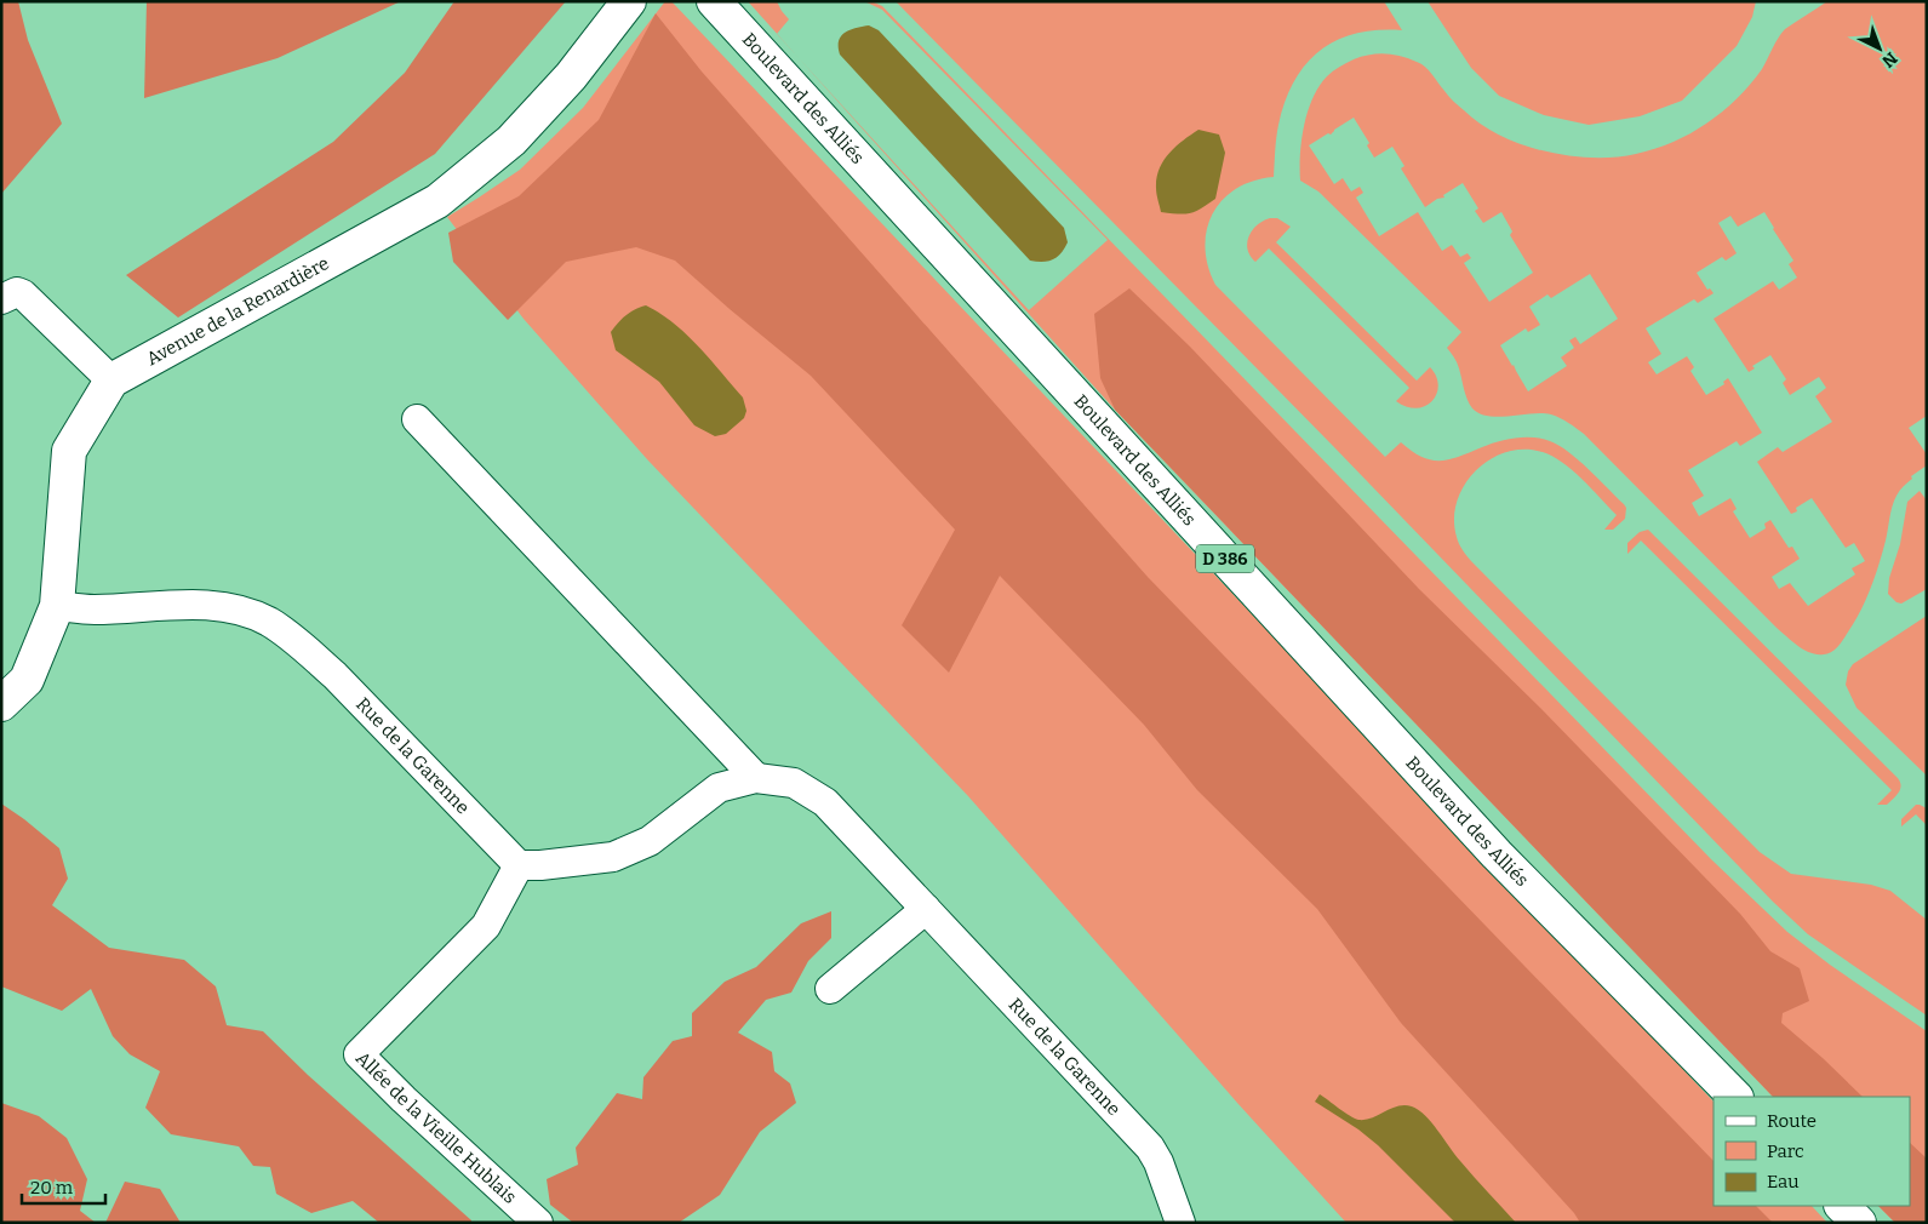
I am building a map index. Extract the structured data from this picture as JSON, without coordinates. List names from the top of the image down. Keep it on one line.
{"streets":{"main road":["Boulevard des Alliés","Avenue de la Renardière","D 386"],"street":["Rue de la Garenne","Allée de la Vieille Hublais"]},"crossings":[["Rue de la Garenne","Allée de la Vieille Hublais"]],"legend":["Route","Parc","Eau"],"scale_bar":"20 m","north":"bottom right"}
